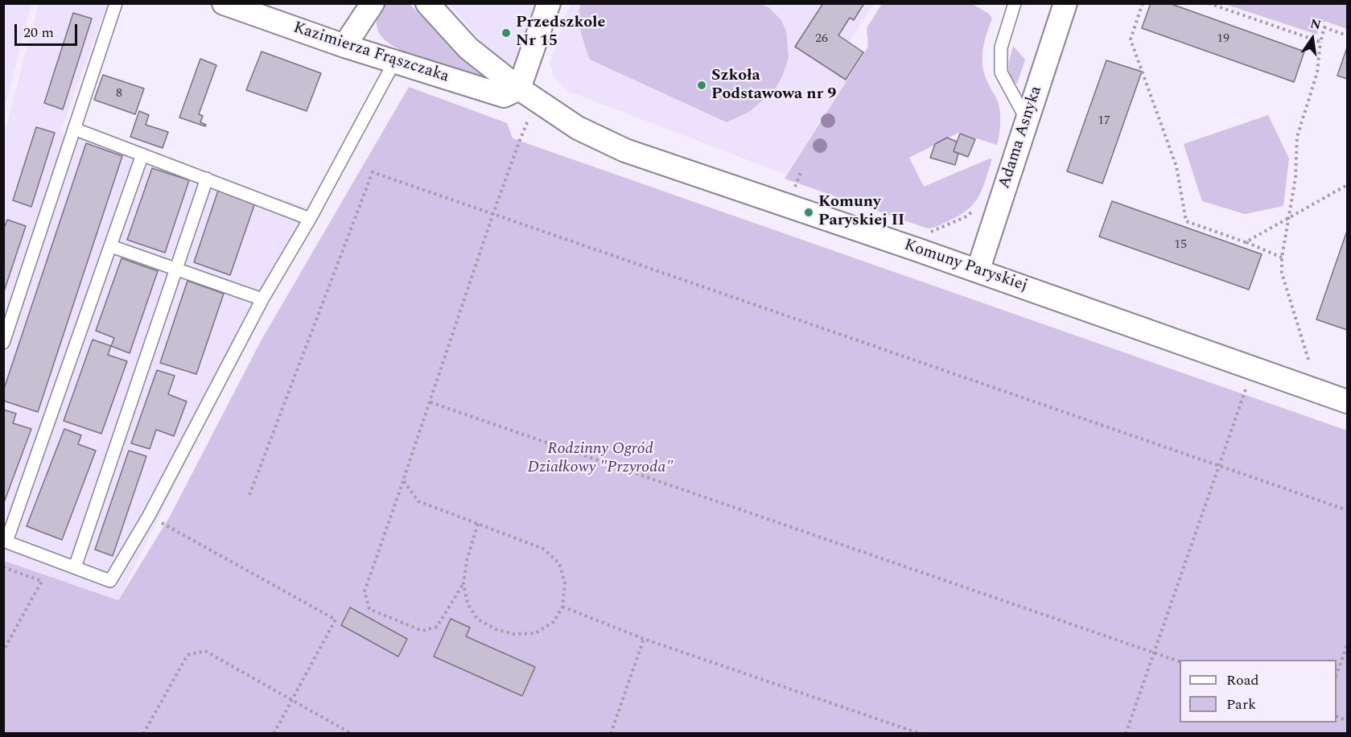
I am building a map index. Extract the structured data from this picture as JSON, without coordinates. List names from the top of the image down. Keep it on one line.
{"streets":{"street":["Kazimierza Frąszczaka","Adama Asnyka","Komuny Paryskiej"]},"crossings":[["Kazimierza Frąszczaka","Komuny Paryskiej"],["Adama Asnyka","Komuny Paryskiej"]],"parks":["Rodzinny Ogród Działkowy \"Przyroda\""],"places":["Przedszkole Nr 15","Szkoła Podstawowa nr 9","Komuny Paryskiej II"],"house_numbers":["26","19","8","17","15"],"legend":["Road","Park"],"scale_bar":"20 m","north":"top"}
